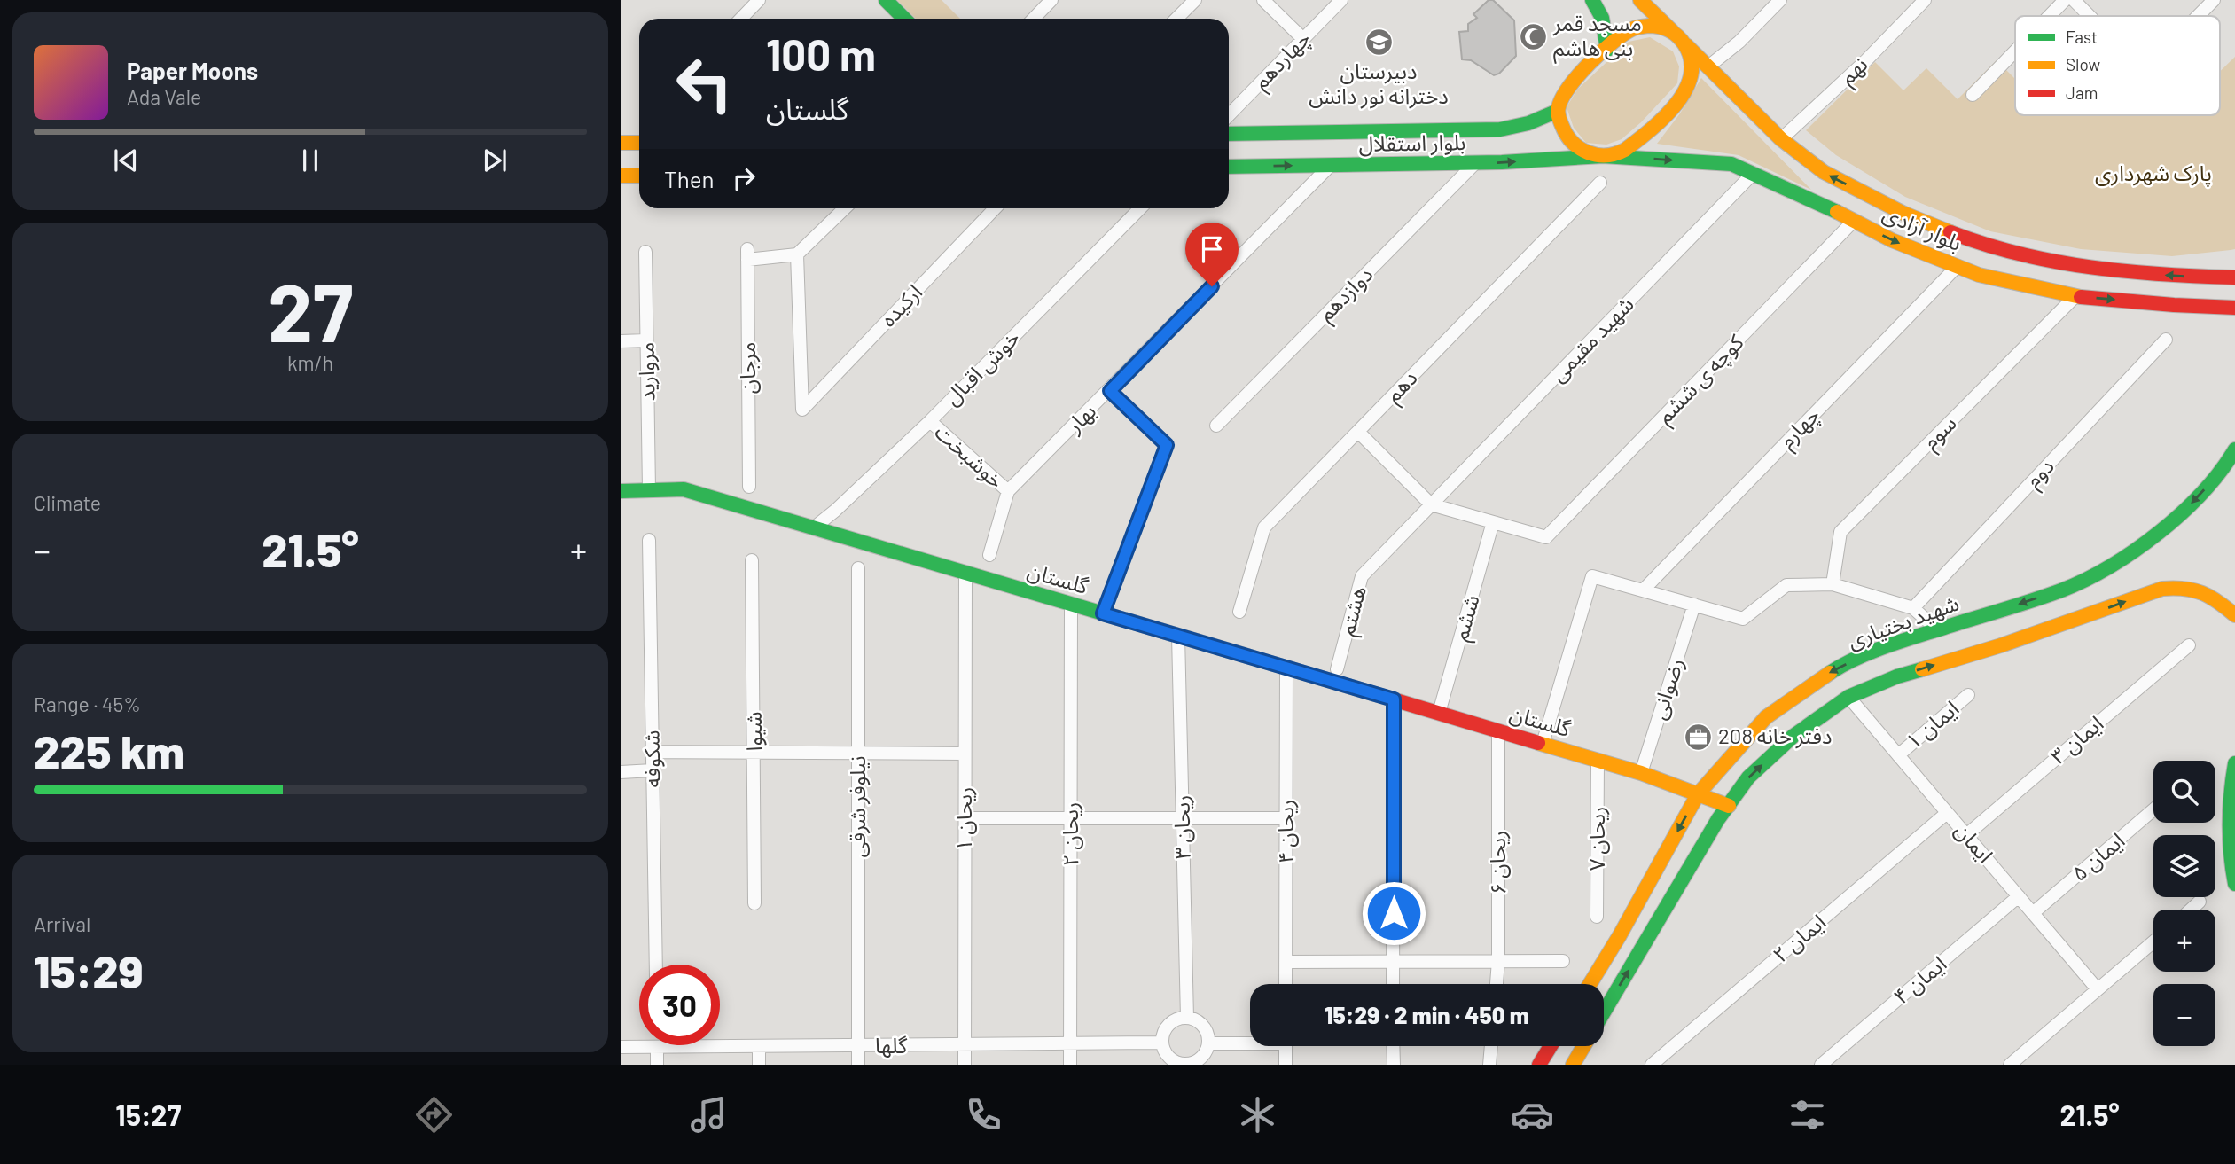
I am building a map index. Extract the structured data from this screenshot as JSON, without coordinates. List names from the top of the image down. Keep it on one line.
{"streets":{"main road":["بلوار استقلال","بلوار آزادی","گلستان","شهید بختیاری"],"street":["چهاردهم","نهم","دوازدهم","ارکیده","شهید مقیمی","مرجان","خوش اقبال","مروارید","کوچه ی ششم","دهم","بهار","چهارم","سوم","خوشبخت","دوم","هشتم","ششم","رضوانی","ایمان ۱","شیوا","ایمان ۳","شکوفه","نیلوفر شرقی","ریحان ۱","ریحان ۳","ریحان ۴","ریحان ۲","ریحان ۷","ایمان","ایمان ۵","ریحان ۶","ایمان ۲","ایمان ۴","گلها"]},"crossings":[["نهم","بلوار آزادی"],["بلوار استقلال","بلوار آزادی"],["بلوار استقلال","دوازدهم"],["بلوار استقلال","بهار"],["بلوار آزادی","شهید مقیمی"],["بلوار آزادی","کوچه ی ششم"],["بلوار آزادی","چهارم"],["بلوار آزادی","سوم"],["ارکیده","مرجان"],["شهید مقیمی","هشتم"],["خوش اقبال","خوشبخت"],["خوش اقبال","گلستان"],["مروارید","گلستان"],["کوچه ی ششم","ششم"],["بهار","خوشبخت"],["گلستان","ششم"],["گلستان","شهید بختیاری"],["گلستان","رضوانی"],["گلستان","ریحان ۱"],["گلستان","ریحان ۳"],["گلستان","ریحان ۴"],["گلستان","ریحان ۲"],["گلستان","ریحان ۷"],["گلستان","ریحان ۶"],["ایمان ۱","ایمان"],["ایمان ۳","ایمان"],["نیلوفر شرقی","گلها"],["ریحان ۱","گلها"],["ریحان ۳","گلها"],["ریحان ۲","گلها"],["ایمان","ایمان ۵"],["ایمان","ایمان ۲"],["ایمان","ایمان ۴"]],"parks":["پارک شهرداری"],"places":{"mosque":["مسجد قمر بنی هاشم"],"school or university":["دبیرستان دخترانه نور دانش"],"office":["دفتر خانه 208"]},"legend":["Fast","Slow","Jam"],"page":{"turn":["100 m","گلستان"],"song":["Paper Moons","Ada Vale"],"then":"Then","tile":[["27","km/h"],"Climate",["Range · 45%","225 km"],["Arrival","15:29"]],"heat":["−","21.5°","+"],"map_buttons":["+","−"],"limit":"30","trip":"15:29 · 2 min · 450 m","tabs":["15:27","21.5°"]}}
